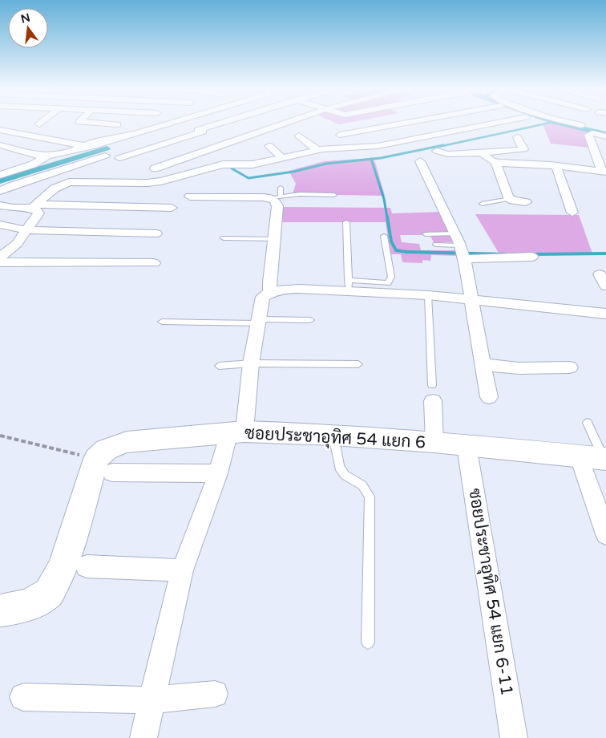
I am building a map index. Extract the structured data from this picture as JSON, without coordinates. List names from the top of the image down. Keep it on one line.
{"streets":{"street":["ซอยประชาอุทิศ 54 แยก 6","ซอยประชาอุทิศ 54 แยก 6-11"]},"crossings":[["ซอยประชาอุทิศ 54 แยก 6","ซอยประชาอุทิศ 54 แยก 6-11"]],"north":"top"}
